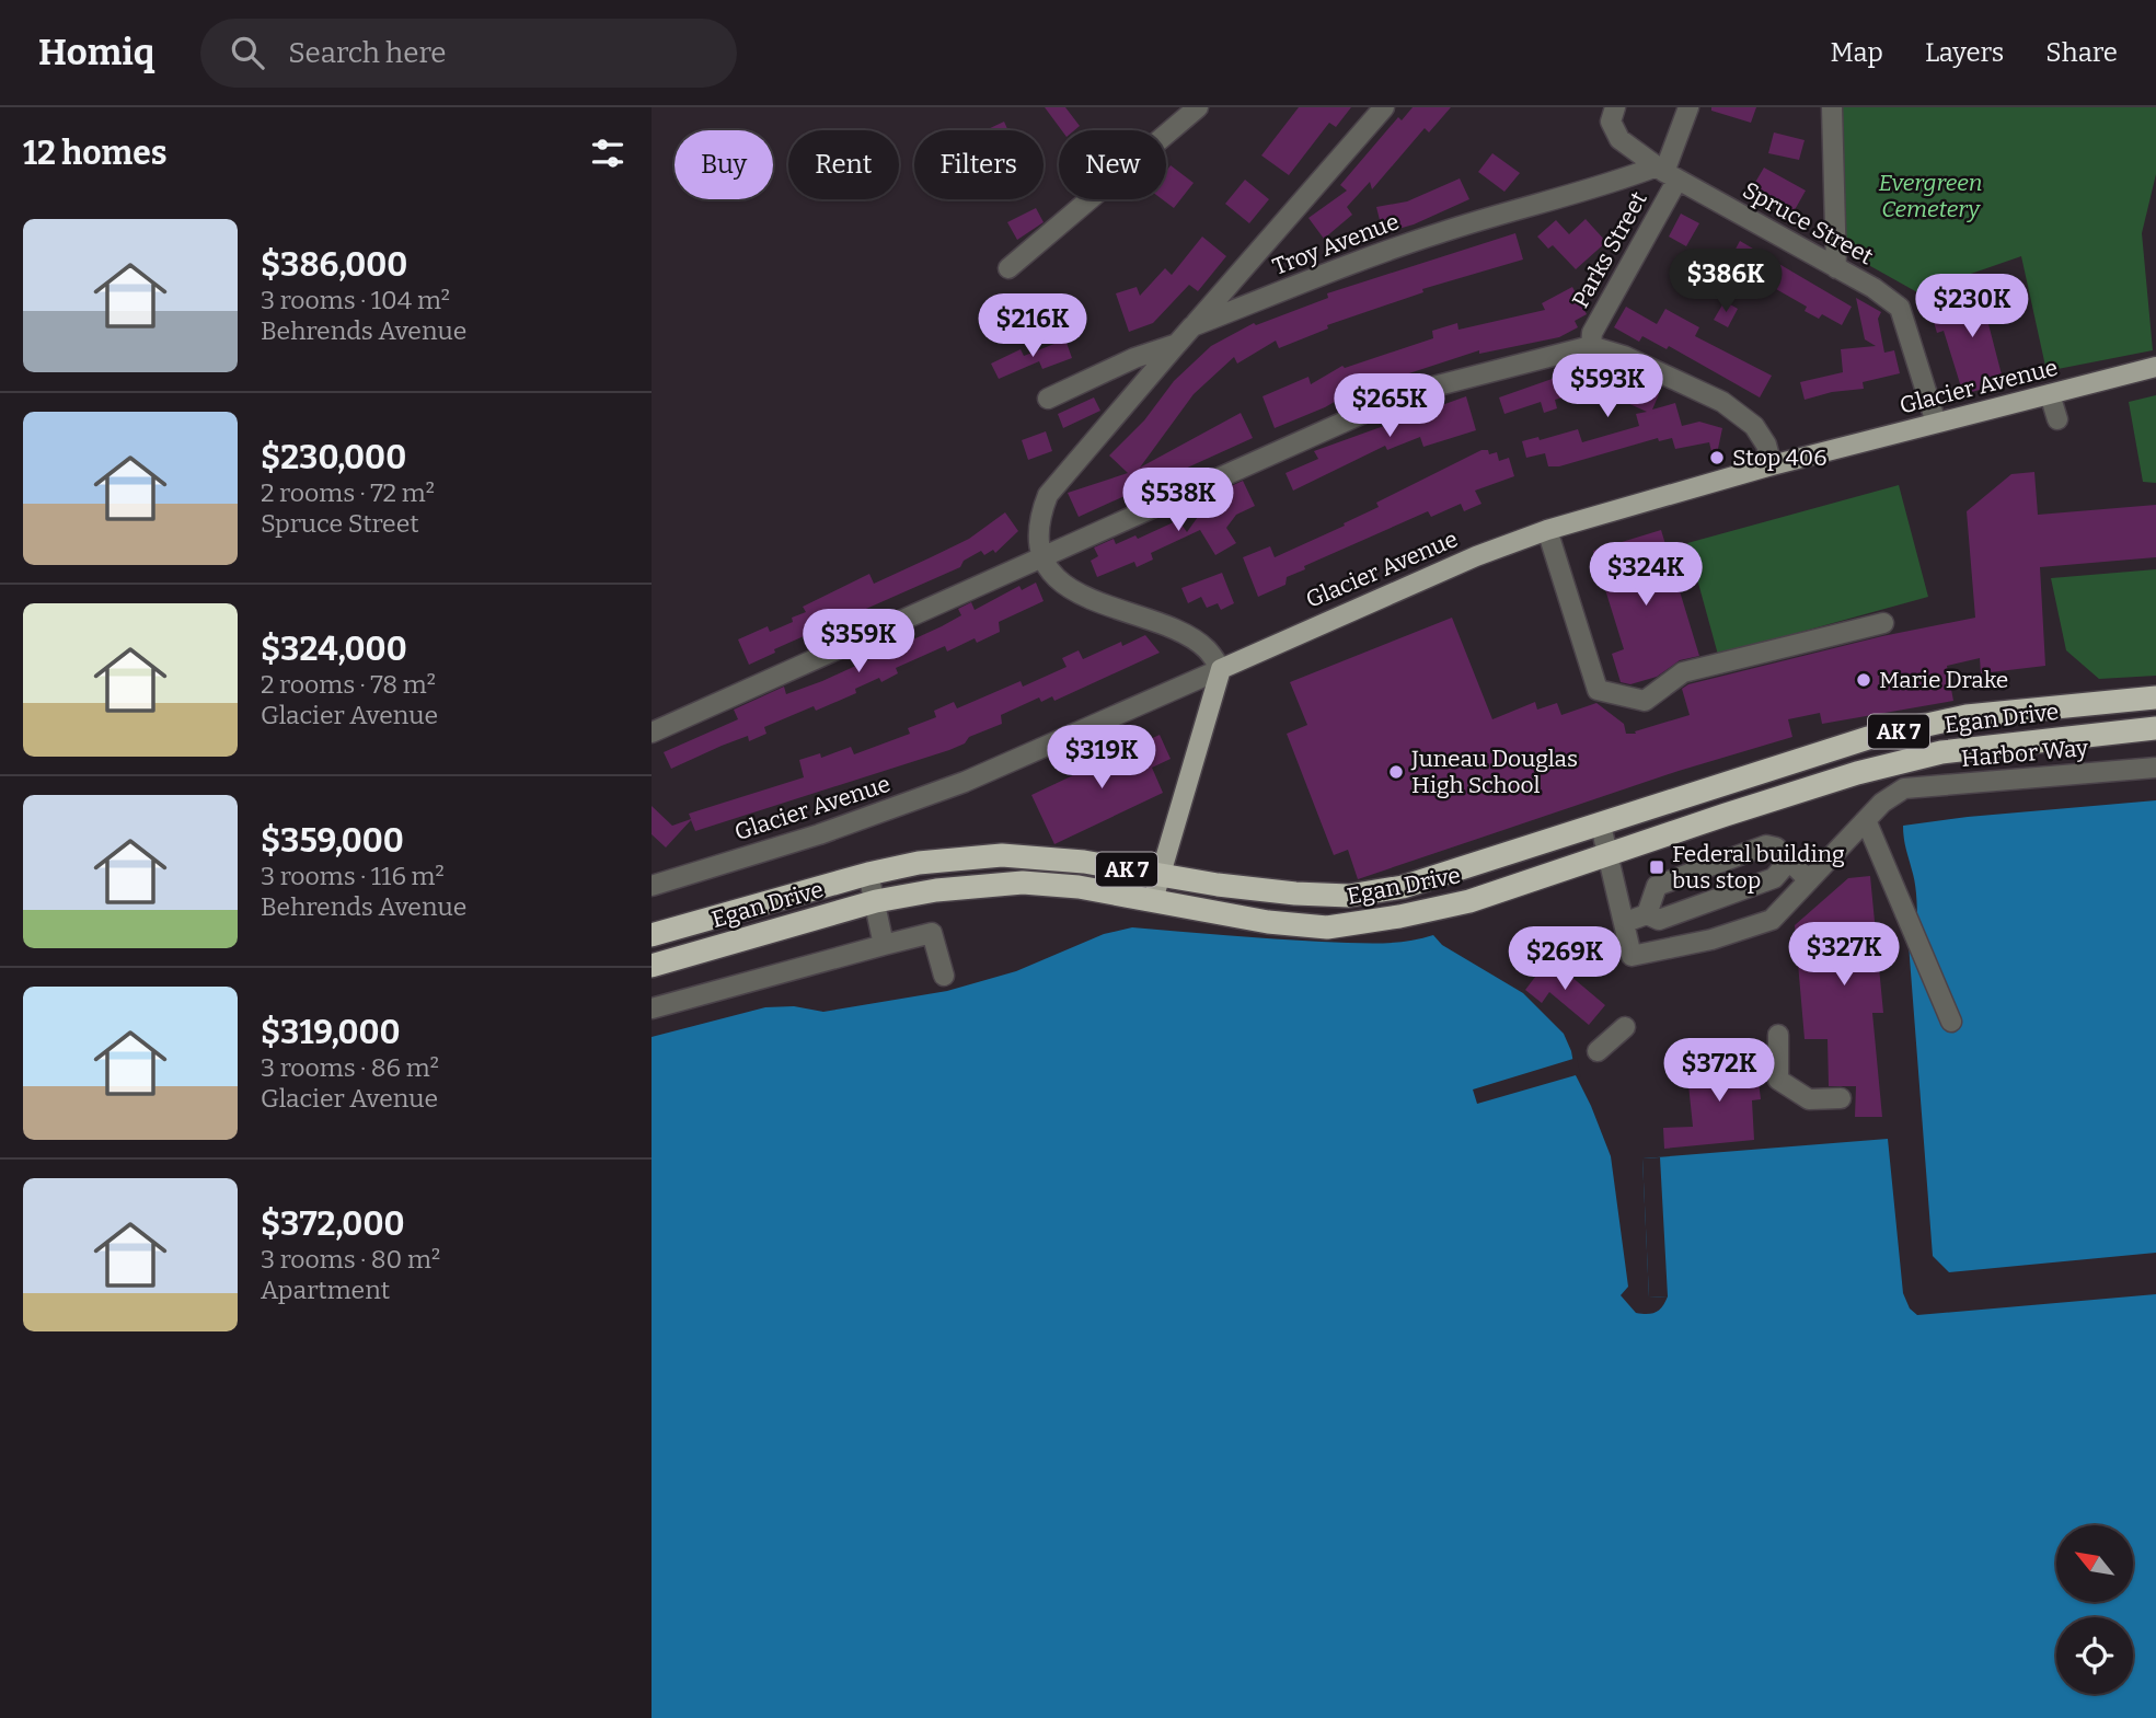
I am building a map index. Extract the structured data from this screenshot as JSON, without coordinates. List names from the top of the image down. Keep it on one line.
{"streets":{"highway":["Egan Drive","AK 7"],"main road":["Glacier Avenue"],"street":["Spruce Street","Troy Avenue","Parks Street","Harbor Way"]},"crossings":[["Spruce Street","Troy Avenue"],["Spruce Street","Parks Street"],["Spruce Street","Glacier Avenue"],["Troy Avenue","Parks Street"],["Egan Drive","Harbor Way"]],"parks":["Evergreen Cemetery"],"places":{"other":["Stop 406","Marie Drake","Juneau Douglas High School"],"transit":["Federal building bus stop"]},"north":"top left","page":{"header":"Homiq","search":"Search here","nav":["Map","Layers","Share"],"heading":"12 homes","chip":["Buy","Rent","Filters","New"],"list":[{"name":"$386,000","note":"3 rooms · 104 m² · Behrends Avenue"},{"name":"$230,000","note":"2 rooms · 72 m² · Spruce Street"},{"name":"$324,000","note":"2 rooms · 78 m² · Glacier Avenue"},{"name":"$359,000","note":"3 rooms · 116 m² · Behrends Avenue"},{"name":"$319,000","note":"3 rooms · 86 m² · Glacier Avenue"},{"name":"$372,000","note":"3 rooms · 80 m² · Apartment"}],"price":["$386K","$230K","$216K","$593K","$265K","$538K","$324K","$359K","$319K","$327K","$269K","$372K"]}}
